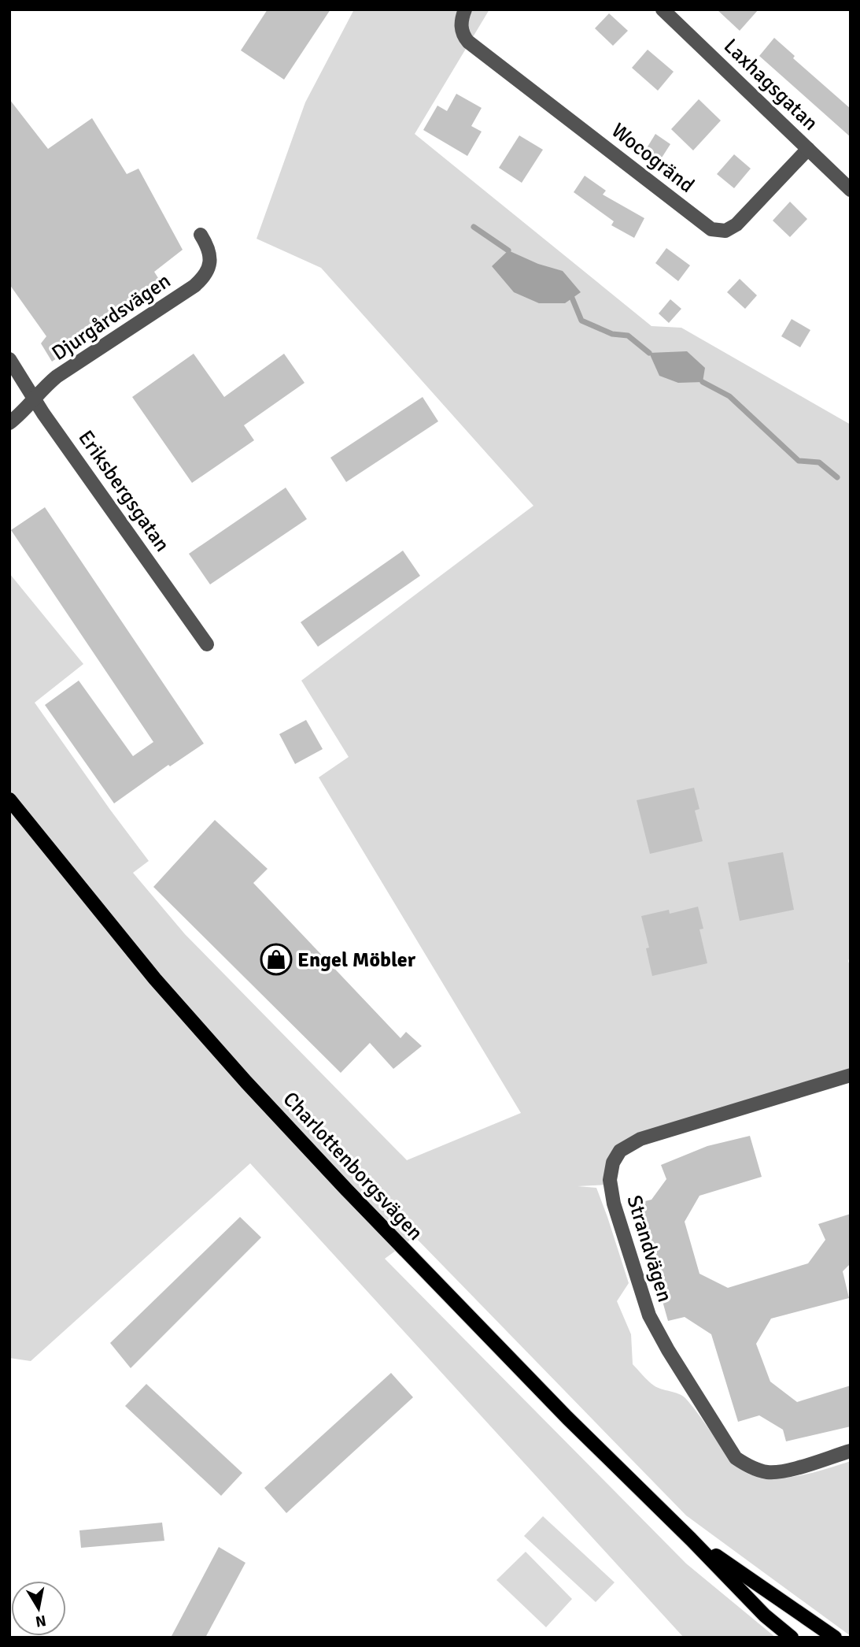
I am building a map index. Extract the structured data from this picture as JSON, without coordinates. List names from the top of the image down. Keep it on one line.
{"streets":{"main road":["Charlottenborgsvägen"],"street":["Laxhagsgatan","Wocogränd","Djurgårdsvägen","Eriksbergsgatan","Strandvägen"]},"crossings":[["Laxhagsgatan","Wocogränd"],["Djurgårdsvägen","Eriksbergsgatan"]],"places":{"shop":["Engel Möbler"]},"north":"bottom"}
